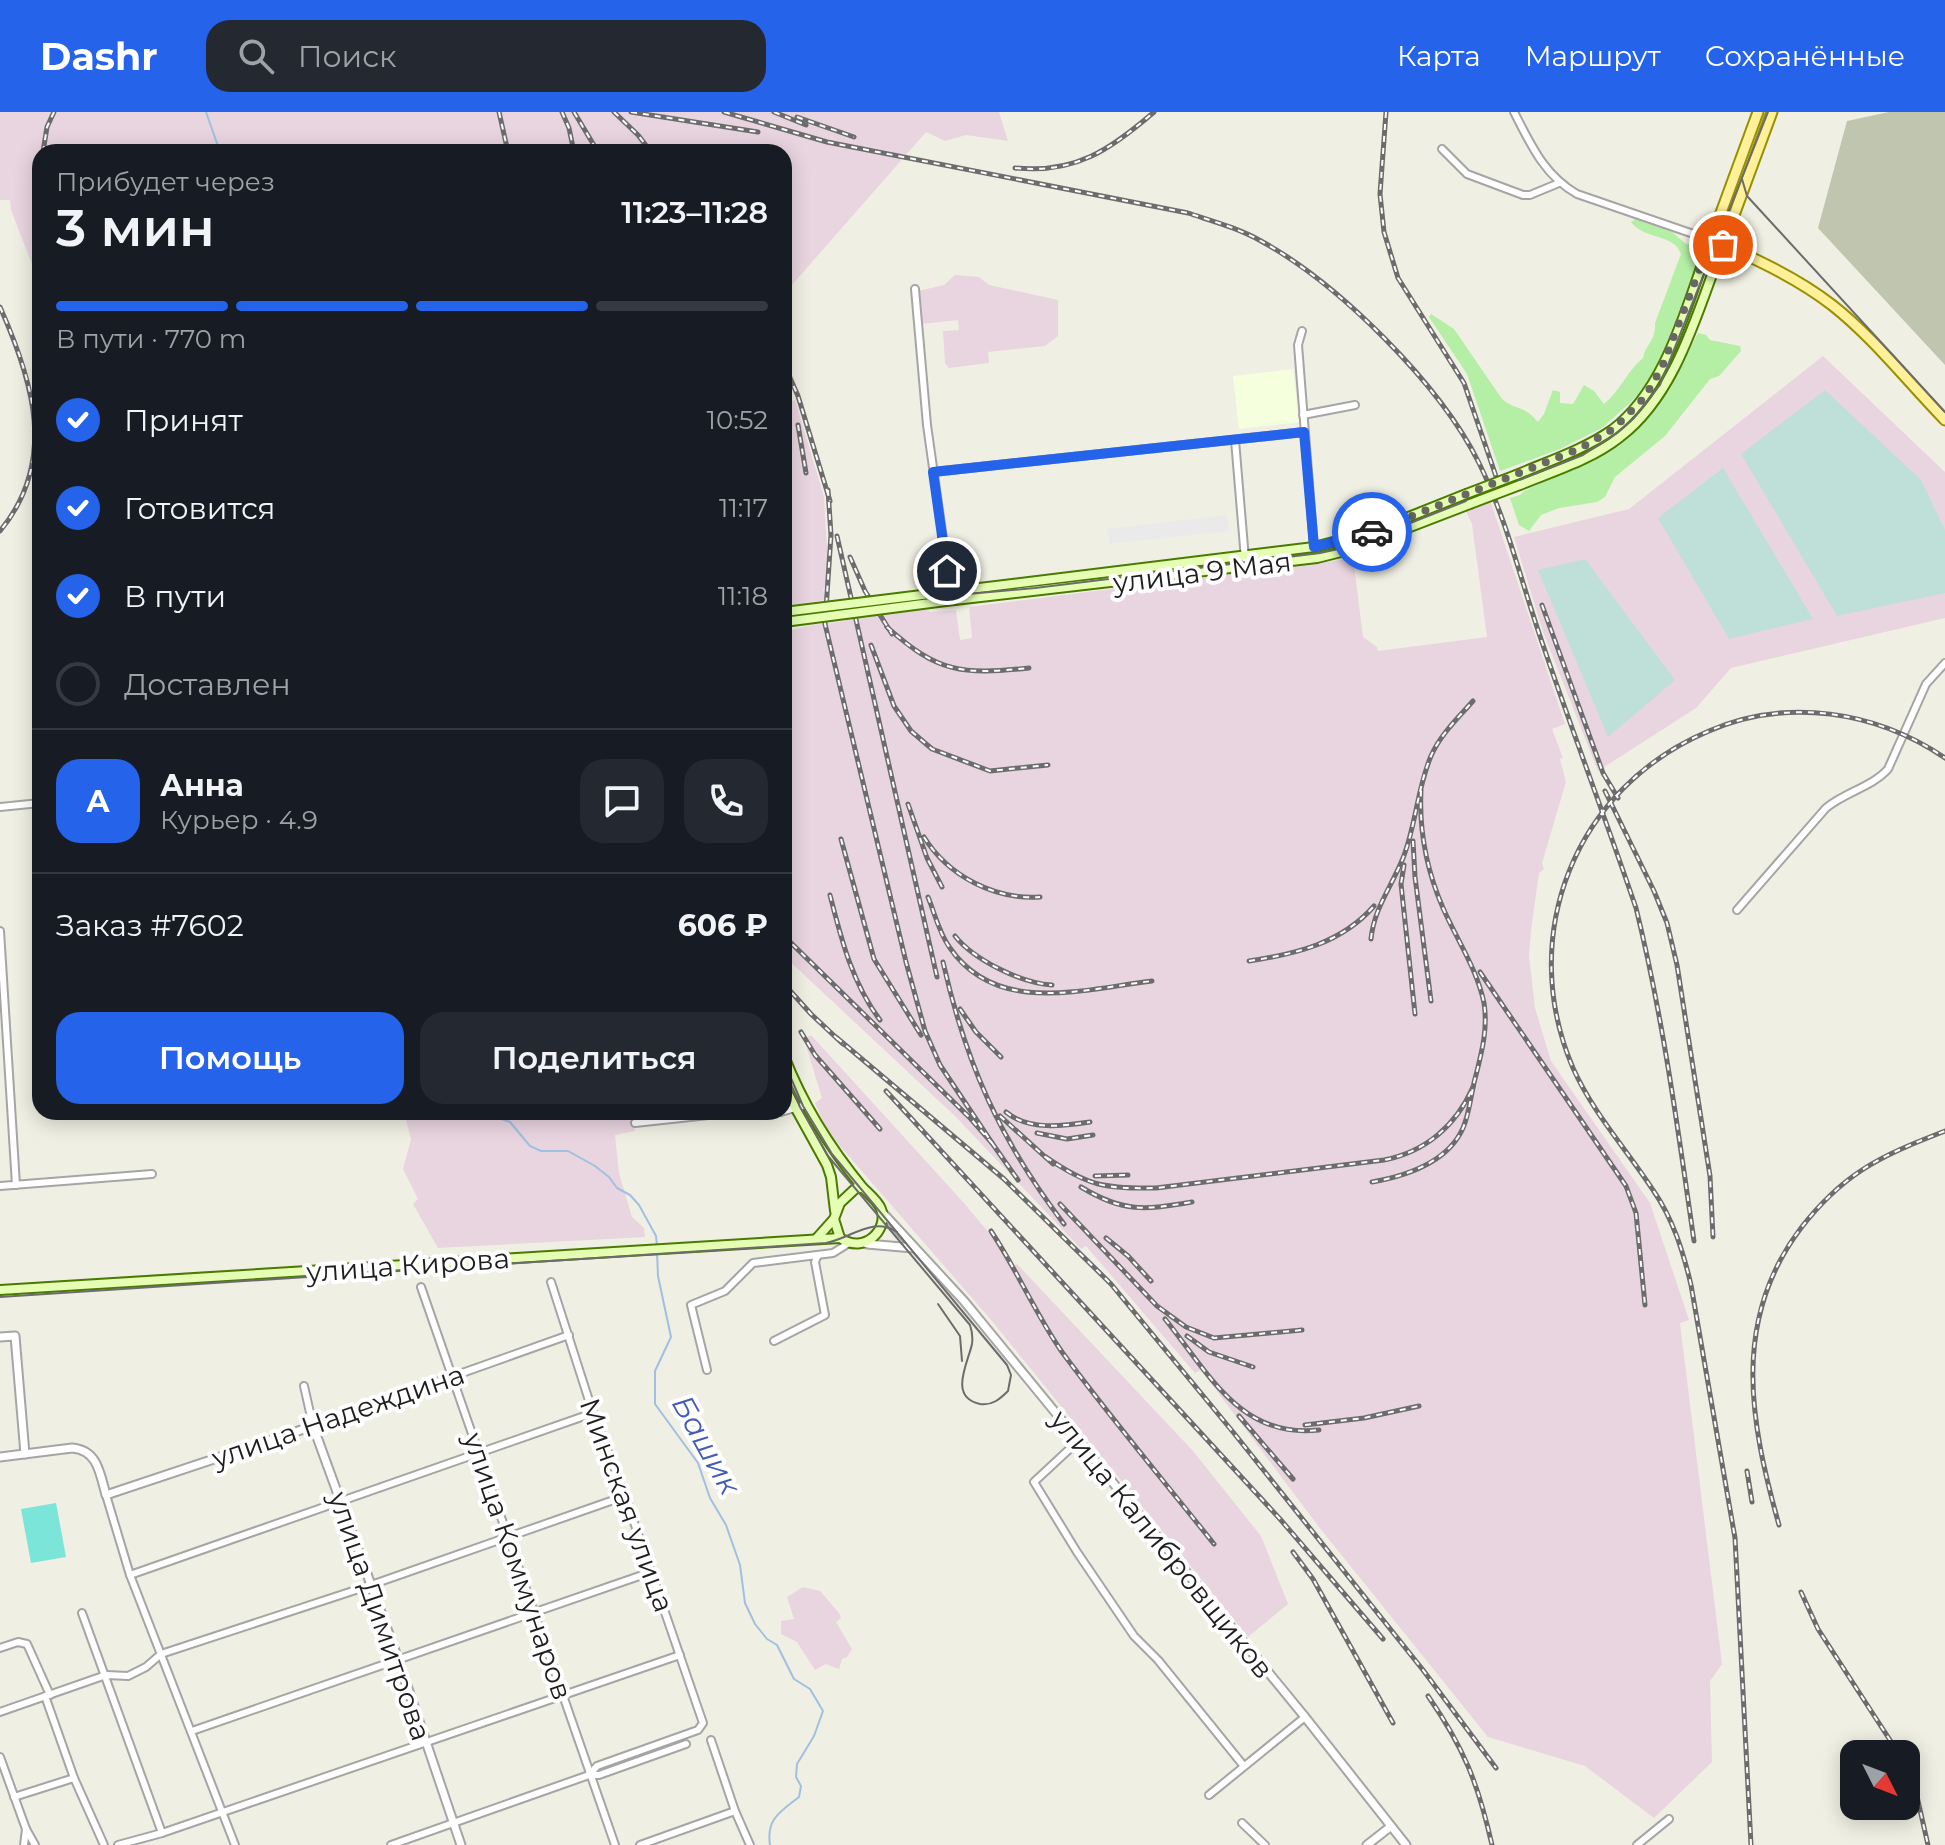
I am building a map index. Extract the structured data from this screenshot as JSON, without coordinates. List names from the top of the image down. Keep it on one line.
{"streets":{"main road":["улица 9 Мая","улица Кирова"],"street":["улица Надеждина","Минская улица","улица Калибровщиков","улица Коммунаров","улица Димитрова"]},"crossings":[["улица Кирова","улица Калибровщиков"],["улица Надеждина","Минская улица"],["улица Надеждина","улица Коммунаров"],["улица Надеждина","улица Димитрова"]],"water":["Башик"],"north":"bottom right","page":{"header":"Dashr","search":"Поиск","nav":["Карта","Маршрут","Сохранённые"],"heading":["3 мин","Прибудет через","11:23–11:28"],"panel":["Анна","Курьер · 4.9","Заказ #7602","606 ₽"],"bar":"В пути · 770 m","list":[["Принят","10:52"],["Готовится","11:17"],["В пути","11:18"],"Доставлен"],"round":"А","buttons":["Помощь","Поделиться"]}}
